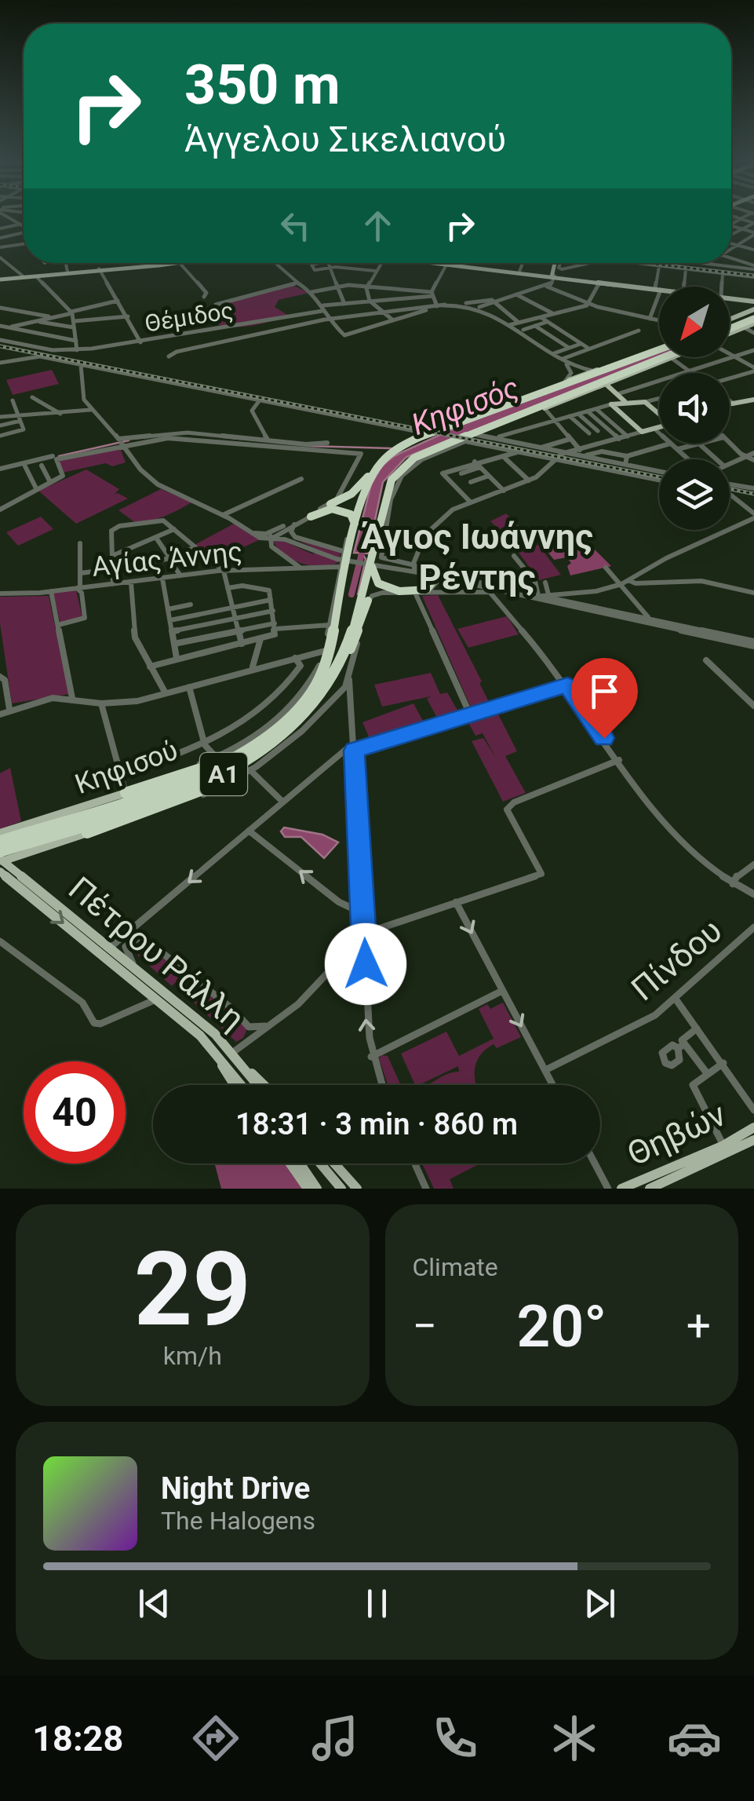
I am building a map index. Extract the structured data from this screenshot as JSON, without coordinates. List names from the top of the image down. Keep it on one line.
{"streets":{"highway":["Α1"],"main road":["Κηφισού","Πέτρου Ράλλη","Θηβών"],"street":["Θέμιδος","Αγίας Άννης","Πίνδου"]},"crossings":[["Αγίας Άννης","Κηφισού"],["Κηφισού","Α1"],["Κηφισού","Πέτρου Ράλλη"],["Α1","Πέτρου Ράλλη"]],"districts":["Άγιος Ιωάννης Ρέντης"],"water":["Κηφισός"],"north":"bottom left","page":{"turn":["350 m","Άγγελου Σικελιανού"],"limit":"40","trip":"18:31 · 3 min · 860 m","tile":[["29","km/h"],"Climate"],"heat":["−","20°","+"],"song":["Night Drive","The Halogens"],"tabs":"18:28"}}
